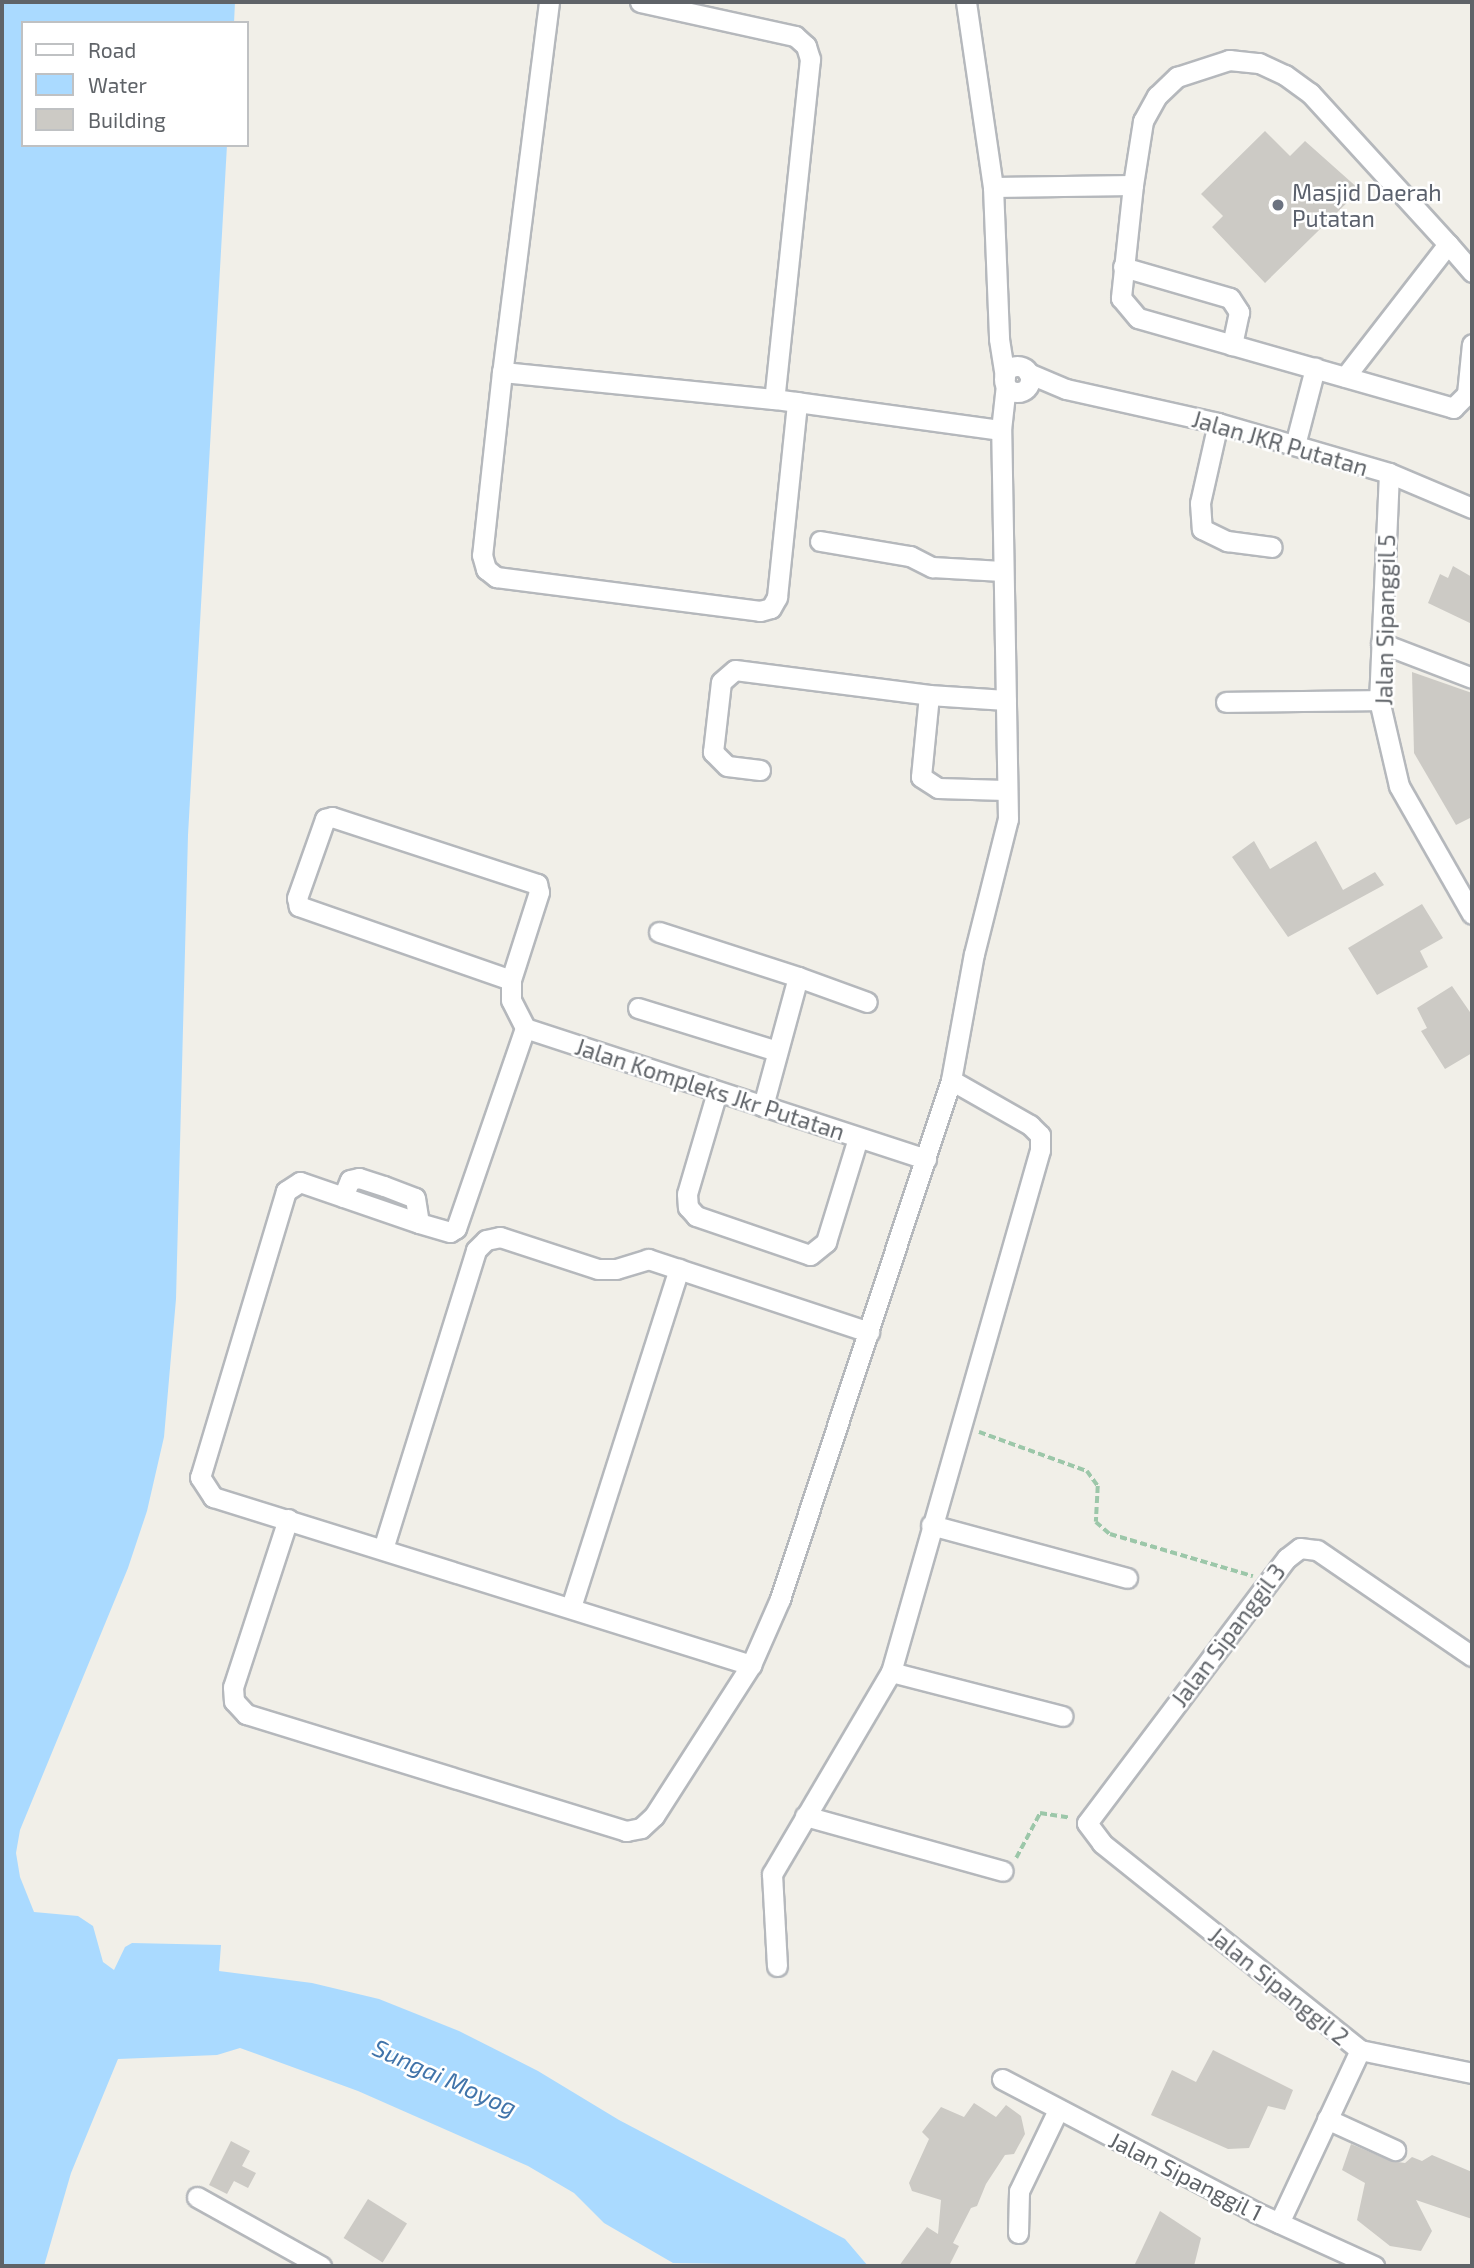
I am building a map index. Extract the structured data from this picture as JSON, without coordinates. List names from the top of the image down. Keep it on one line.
{"streets":{"street":["Jalan JKR Putatan","Jalan Sipanggil 5","Jalan Kompleks Jkr Putatan","Jalan Sipanggil 3","Jalan Sipanggil 2","Jalan Sipanggil 1"]},"crossings":[["Jalan JKR Putatan","Jalan Sipanggil 5"],["Jalan Sipanggil 3","Jalan Sipanggil 2"],["Jalan Sipanggil 2","Jalan Sipanggil 1"]],"water":["Sungai Moyog"],"places":["Masjid Daerah Putatan"],"legend":["Road","Water","Building"]}
